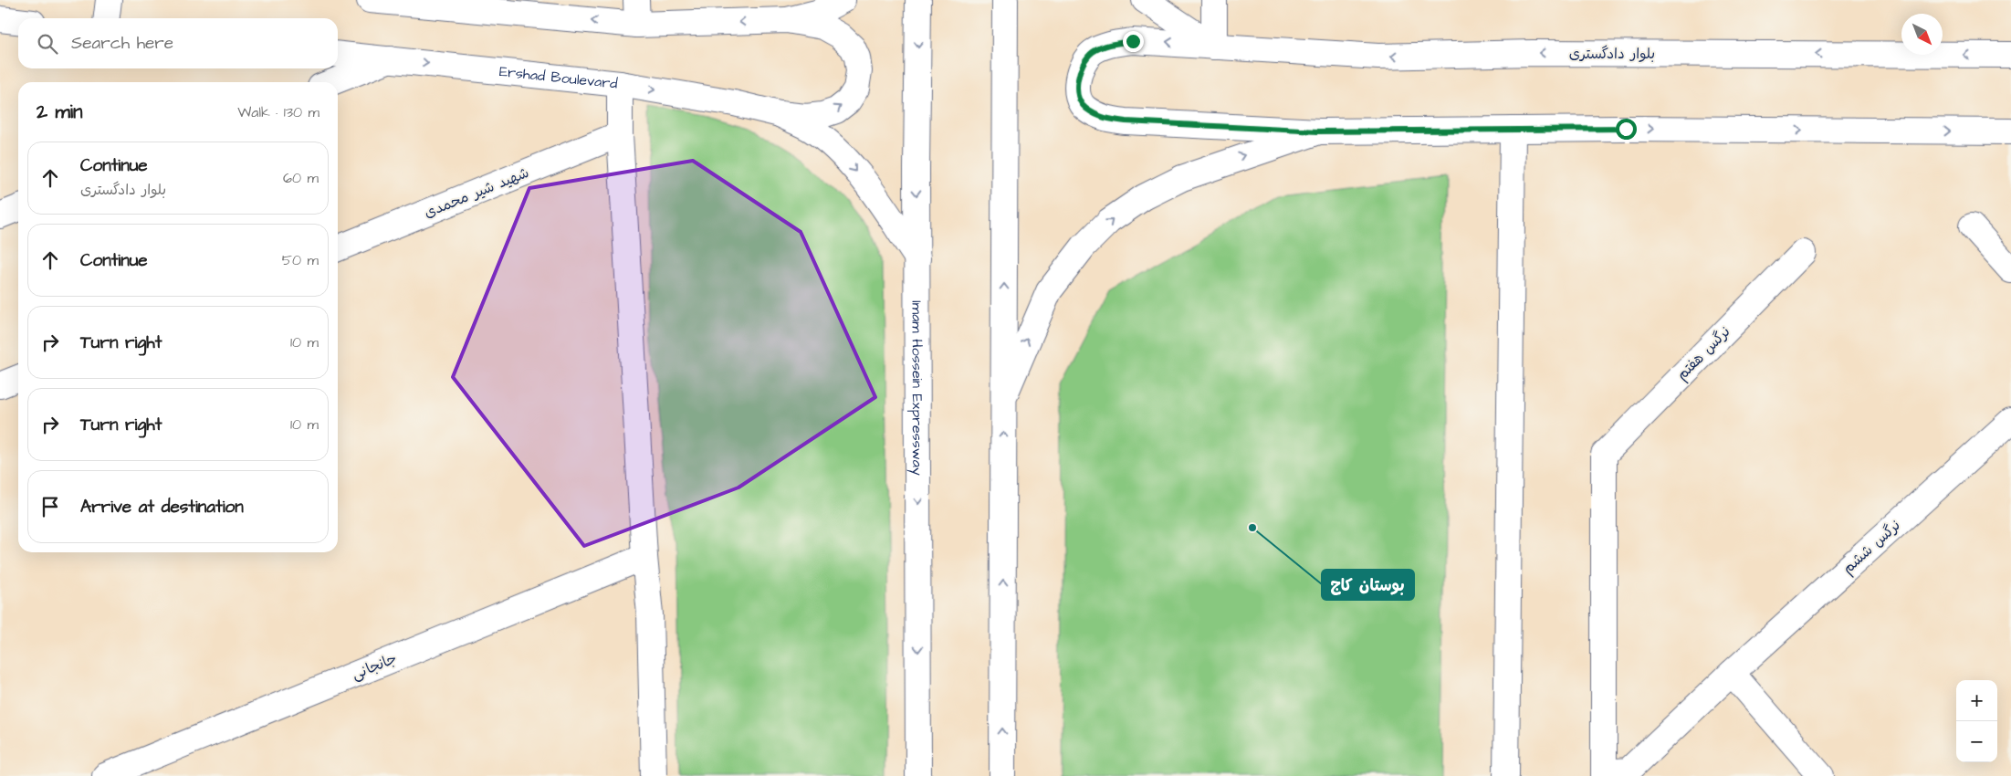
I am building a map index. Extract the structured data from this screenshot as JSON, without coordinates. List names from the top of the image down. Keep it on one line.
{"streets":{"main road":["بلوار دادگستری","Ershad Boulevard","شهید شیر محمدی","نرگس هفتم","Imam Hossein Expressway","نرگس ششم","جانجانی"]},"crossings":[["نرگس هفتم","نرگس ششم"]],"places":["بوستان کاج"],"north":"bottom right","page":{"search":"Search here","heading":["2 min","Walk · 130 m"],"list":[["Continue","بلوار دادگستری","60 m"],["Continue","50 m"],["Turn right","10 m"],["Turn right","10 m"],"Arrive at destination"],"map_buttons":["+","−"]}}
